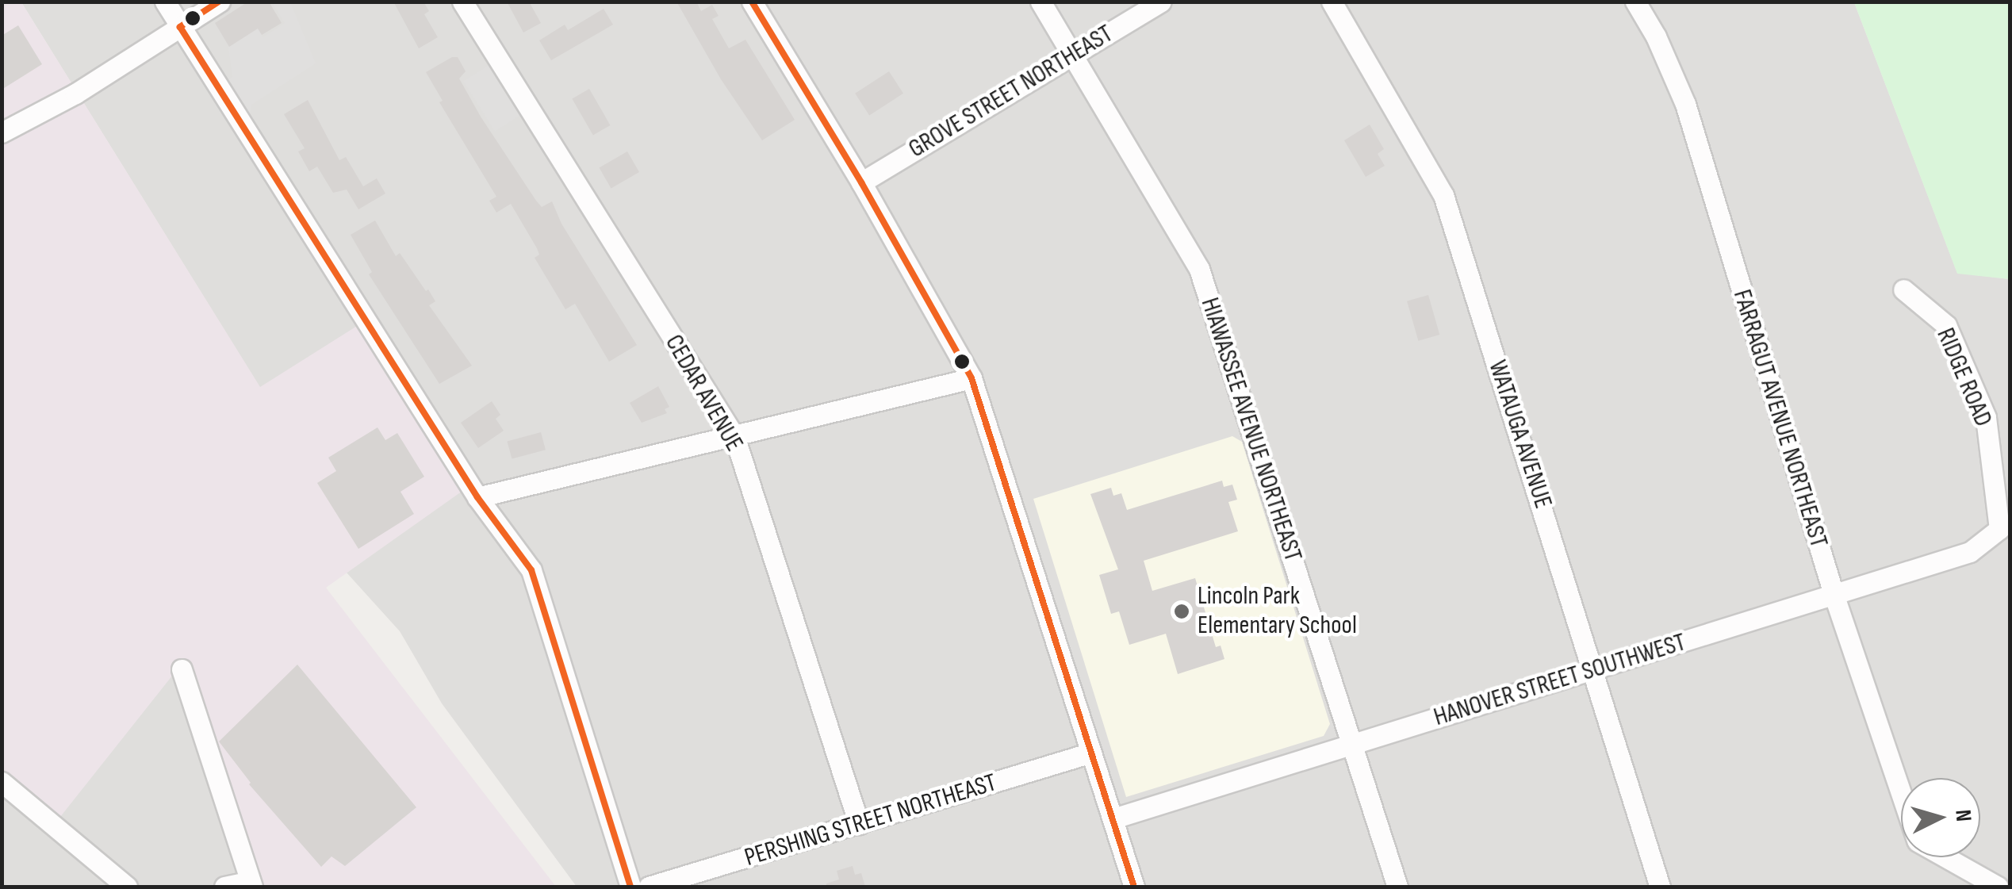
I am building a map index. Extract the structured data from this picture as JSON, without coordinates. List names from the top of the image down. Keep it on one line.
{"streets":{"street":["GROVE STREET NORTHEAST","RIDGE ROAD","CEDAR AVENUE","FARRAGUT AVENUE NORTHEAST","HIAWASSEE AVENUE NORTHEAST","WATAUGA AVENUE","HANOVER STREET SOUTHWEST","PERSHING STREET NORTHEAST"]},"crossings":[["GROVE STREET NORTHEAST","HIAWASSEE AVENUE NORTHEAST"],["RIDGE ROAD","HANOVER STREET SOUTHWEST"],["CEDAR AVENUE","PERSHING STREET NORTHEAST"],["FARRAGUT AVENUE NORTHEAST","HANOVER STREET SOUTHWEST"],["HIAWASSEE AVENUE NORTHEAST","HANOVER STREET SOUTHWEST"],["WATAUGA AVENUE","HANOVER STREET SOUTHWEST"]],"places":["Lincoln Park Elementary School"],"north":"right"}
